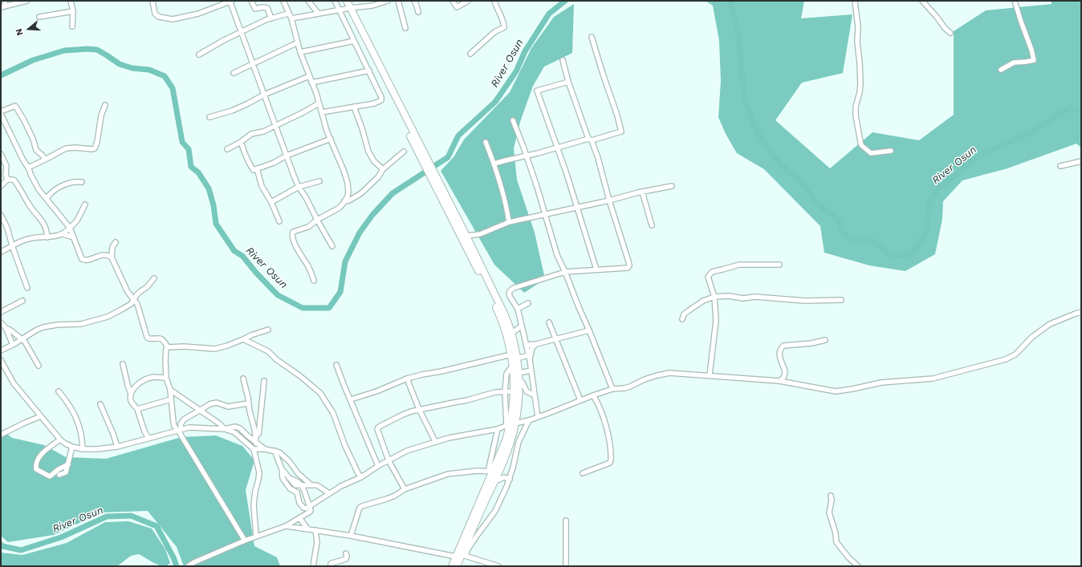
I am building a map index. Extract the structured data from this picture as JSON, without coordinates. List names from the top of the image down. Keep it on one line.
{"water":["River Osun"],"north":"left"}
